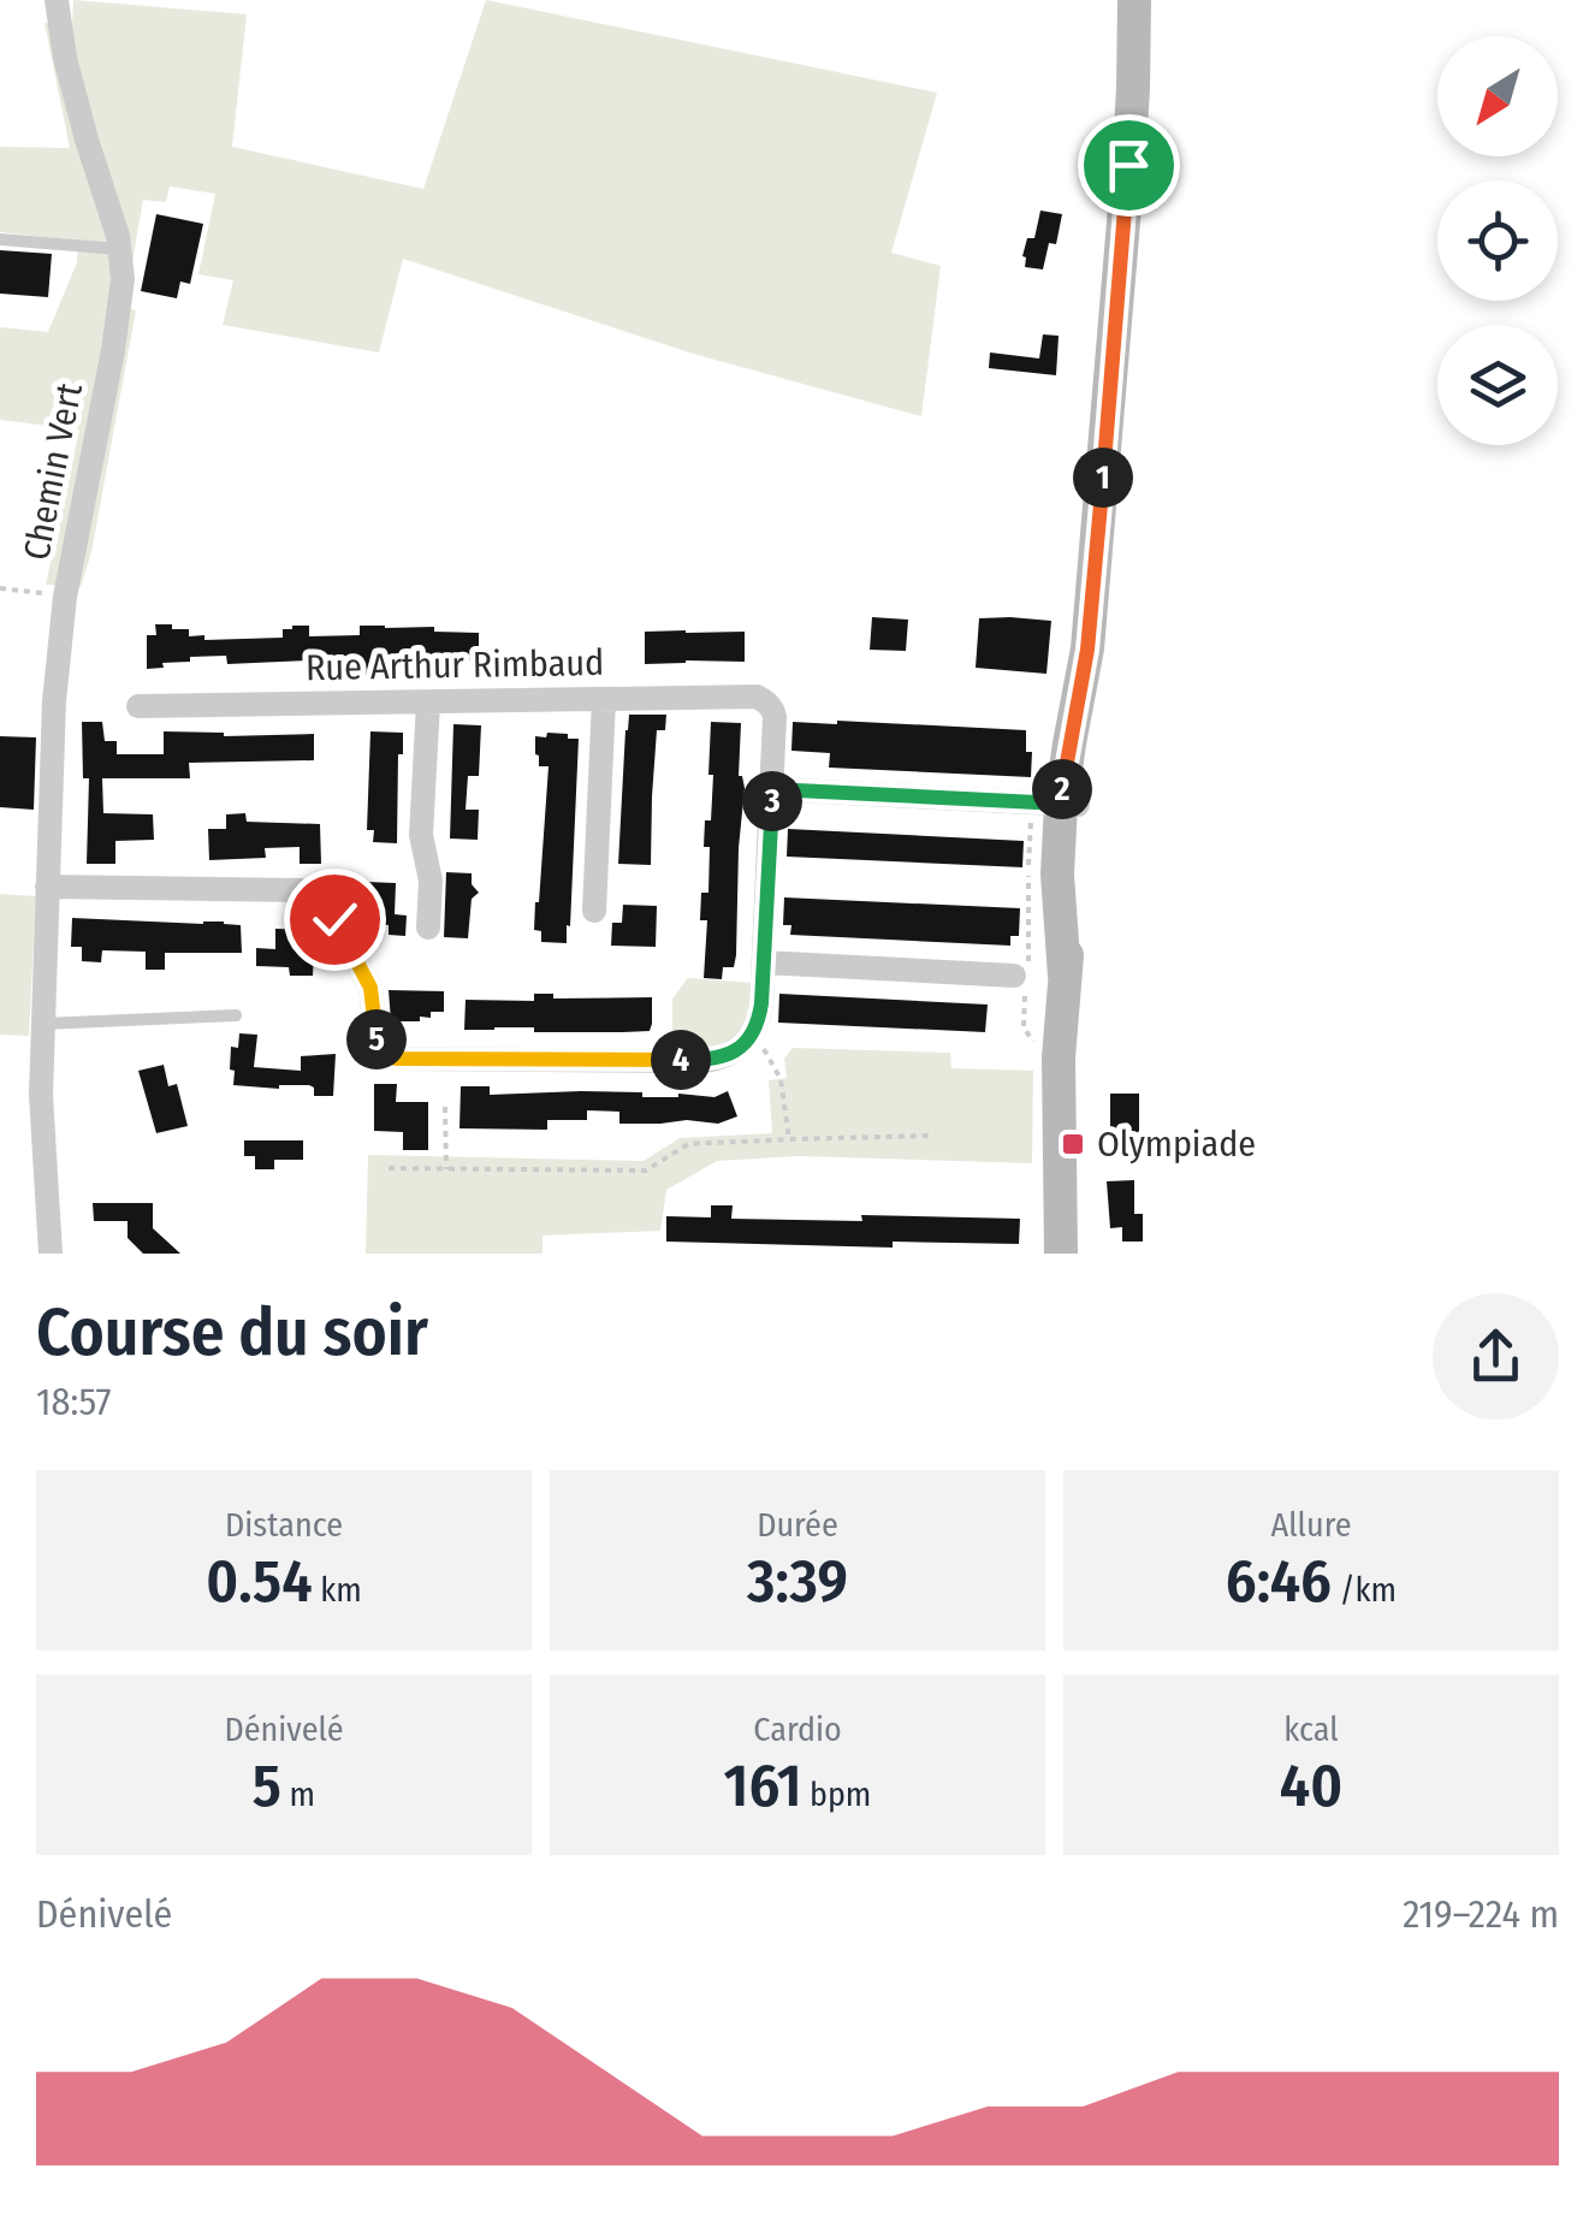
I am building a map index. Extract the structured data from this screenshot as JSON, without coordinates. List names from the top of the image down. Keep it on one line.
{"streets":{"street":["Chemin Vert","Rue Arthur Rimbaud"]},"places":{"transit":["Olympiade"]},"north":"bottom left","page":{"pins":["1","2","3","5","4"],"heading":["Course du soir","18:57"],"stats":[["Distance","0.54 km"],["Durée","3:39"],["Allure","6:46 /km"],["Dénivelé","5 m"],["Cardio","161 bpm"],["kcal","40"]],"chart":["Dénivelé","219–224 m"]}}
